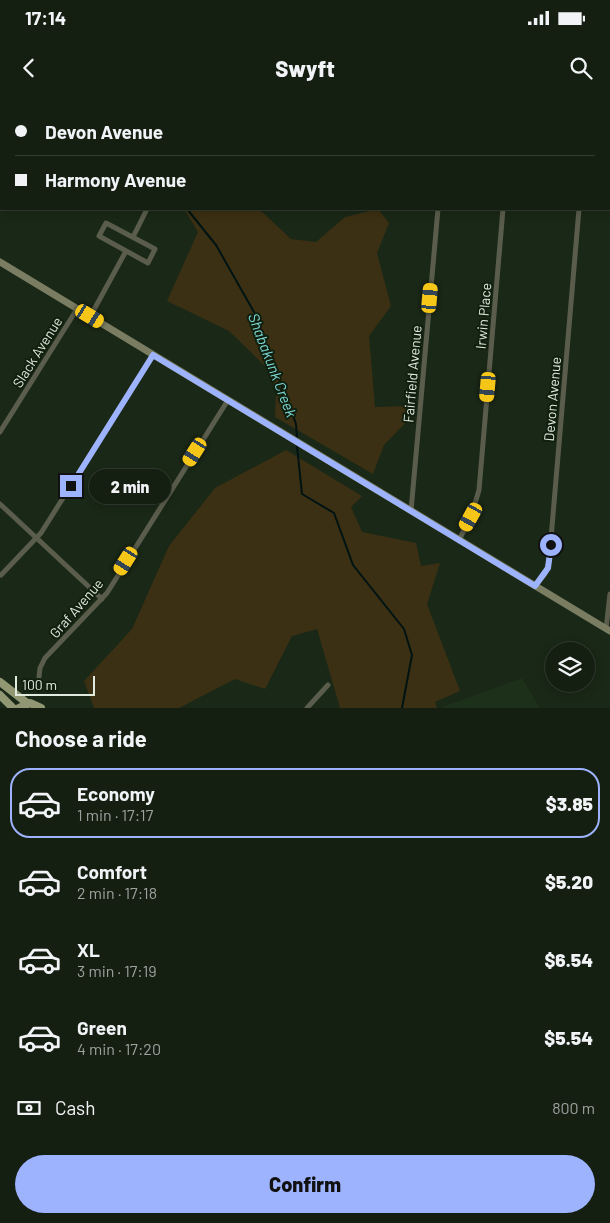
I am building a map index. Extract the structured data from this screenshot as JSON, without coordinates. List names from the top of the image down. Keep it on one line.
{"streets":{"street":["Irwin Place","Slack Avenue","Fairfield Avenue","Devon Avenue","Graf Avenue"]},"water":["Shabakunk Creek"],"scale_bar":"100 m","page":{"status":"17:14","header":"Swyft","banner":["Devon Avenue","Harmony Avenue"],"bubble":"2 min","scale":"100 m","heading":"Choose a ride","list":[{"name":"Economy","note":"1 min · 17:17","value":"$3.85"},{"name":"Comfort","note":"2 min · 17:18","value":"$5.20"},{"name":"XL","note":"3 min · 17:19","value":"$6.54"},{"name":"Green","note":"4 min · 17:20","value":"$5.54"}],"pay":["Cash","800 m"],"buttons":"Confirm"}}
